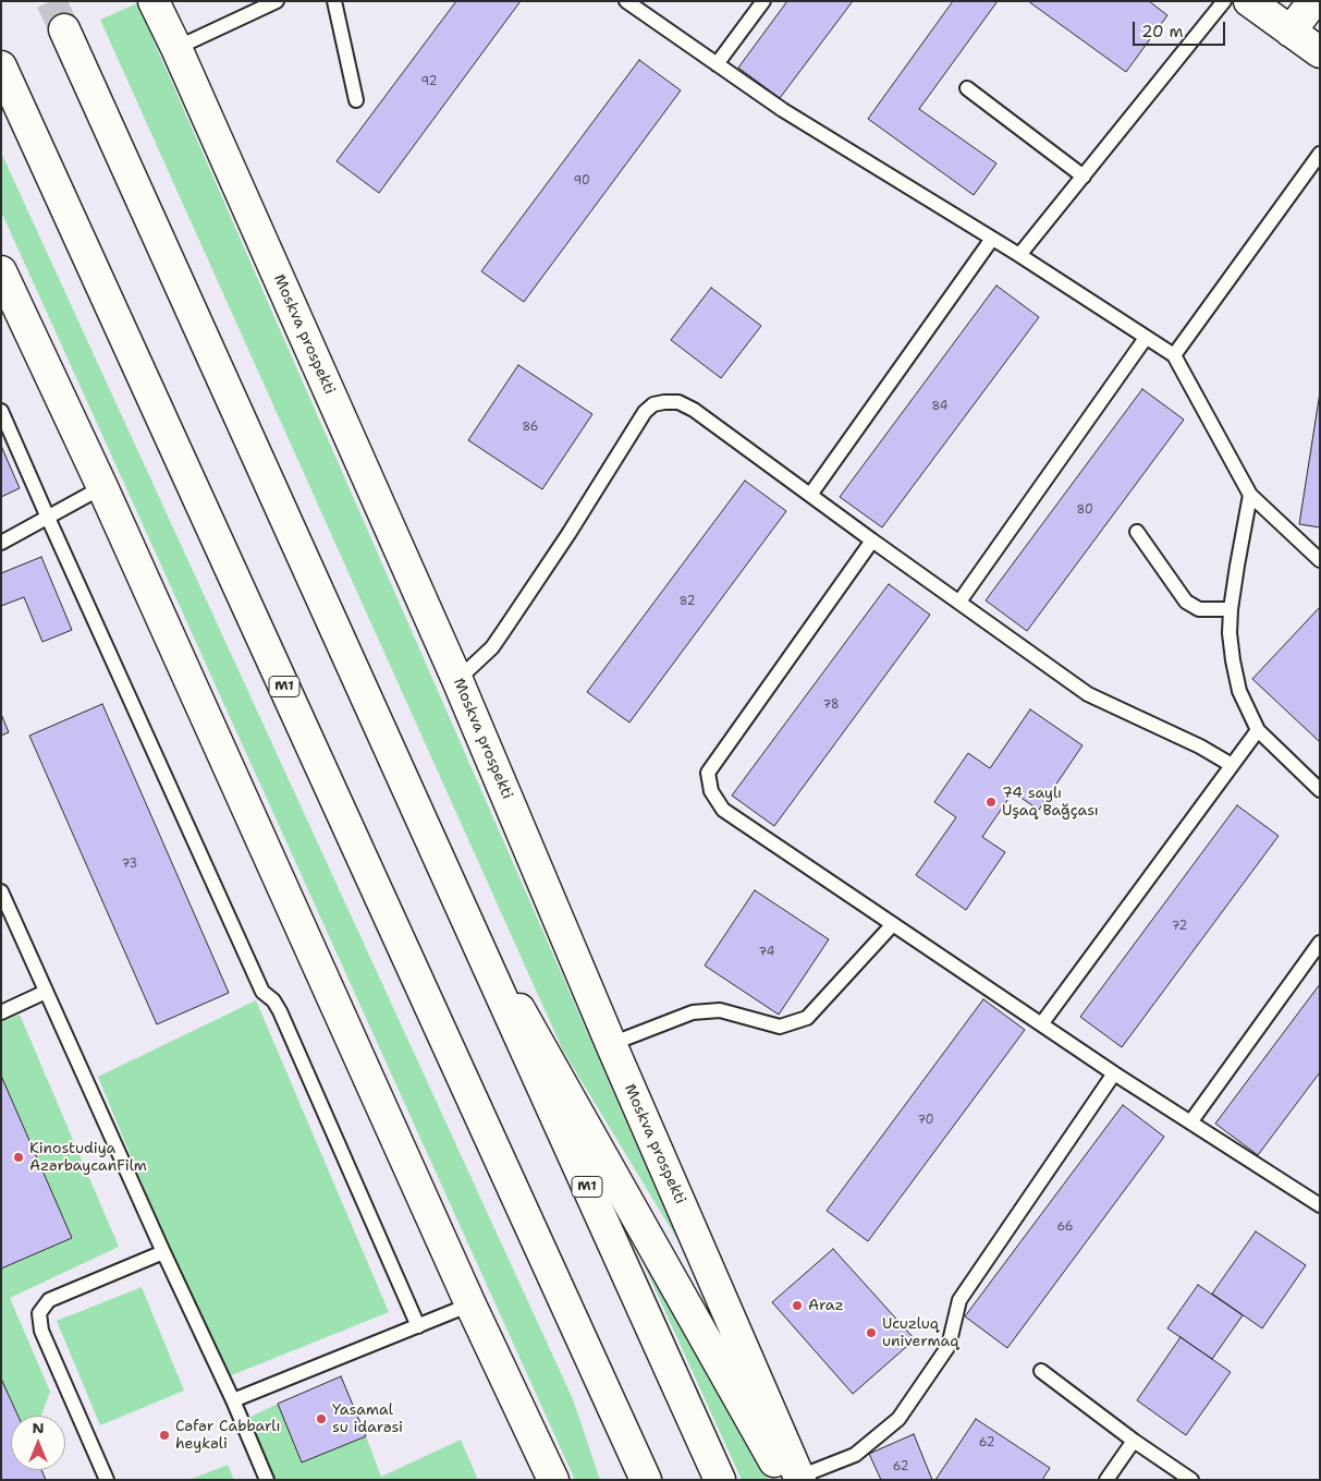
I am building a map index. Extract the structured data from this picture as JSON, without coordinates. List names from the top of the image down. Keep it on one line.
{"streets":{"main road":["Moskva prospekti","M1"]},"places":["74 saylı Uşaq Bağçası","Kinostudiya AzərbaycanFilm","Araz","Ucuzluq univermaq","Yasamal su idarəsi","Cəfər Cabbarlı heykəli"],"house_numbers":["92","90","84","86","80","82","78","73","72","74","70","66","62","62"],"scale_bar":"20 m","north":"top"}
